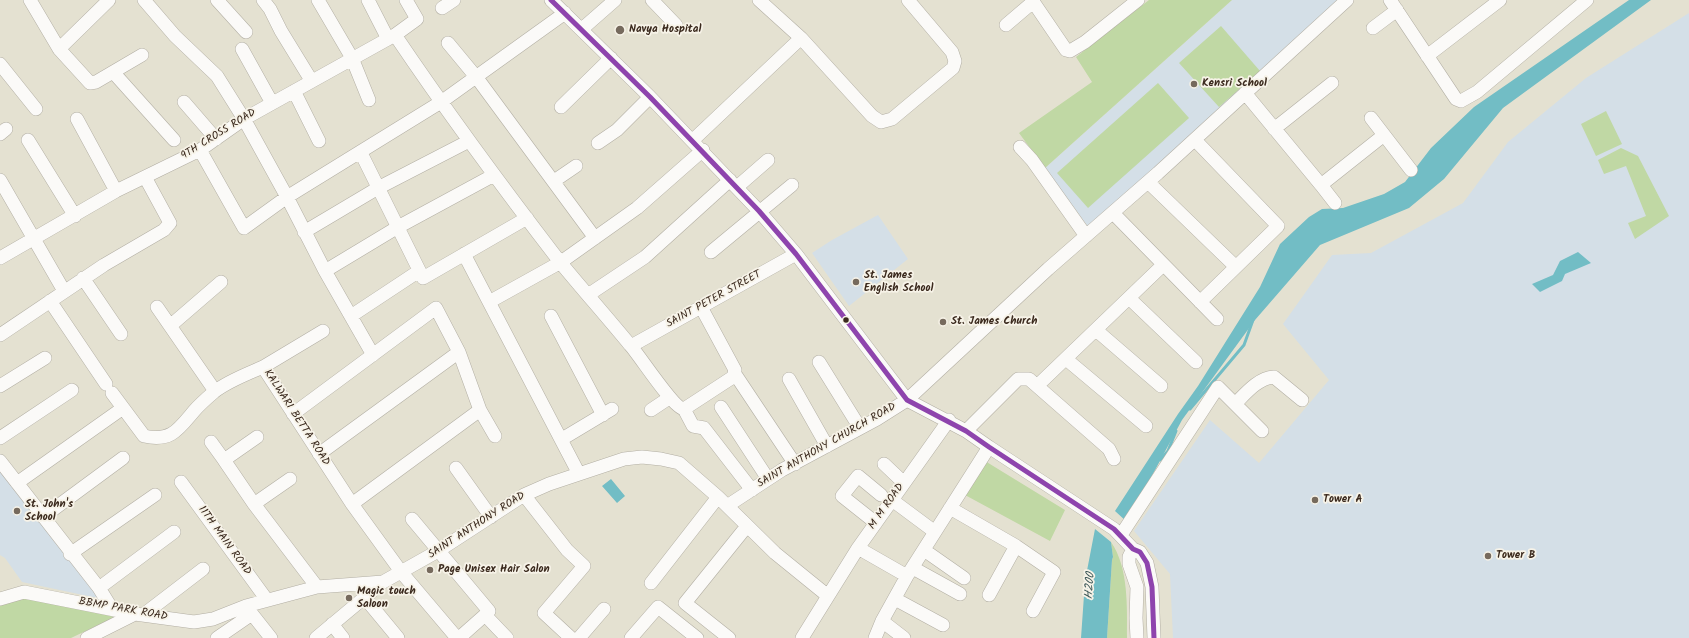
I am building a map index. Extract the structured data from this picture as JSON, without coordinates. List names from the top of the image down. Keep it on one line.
{"streets":{"street":["9TH CROSS ROAD","SAINT PETER STREET","KALWARI BETTA ROAD","SAINT ANTHONY CHURCH ROAD","M M ROAD","SAINT ANTHONY ROAD","11TH MAIN ROAD","BBMP PARK ROAD"]},"crossings":[["KALWARI BETTA ROAD","SAINT ANTHONY ROAD"],["SAINT ANTHONY CHURCH ROAD","SAINT ANTHONY ROAD"],["M M ROAD","SAINT ANTHONY ROAD"],["SAINT ANTHONY ROAD","11TH MAIN ROAD"],["SAINT ANTHONY ROAD","BBMP PARK ROAD"]],"water":["H200"],"places":["Navya Hospital","Kensri School","St. James English School","St. James Church","Tower A","St. John's School","Tower B","Page Unisex Hair Salon","Magic touch Saloon"]}
